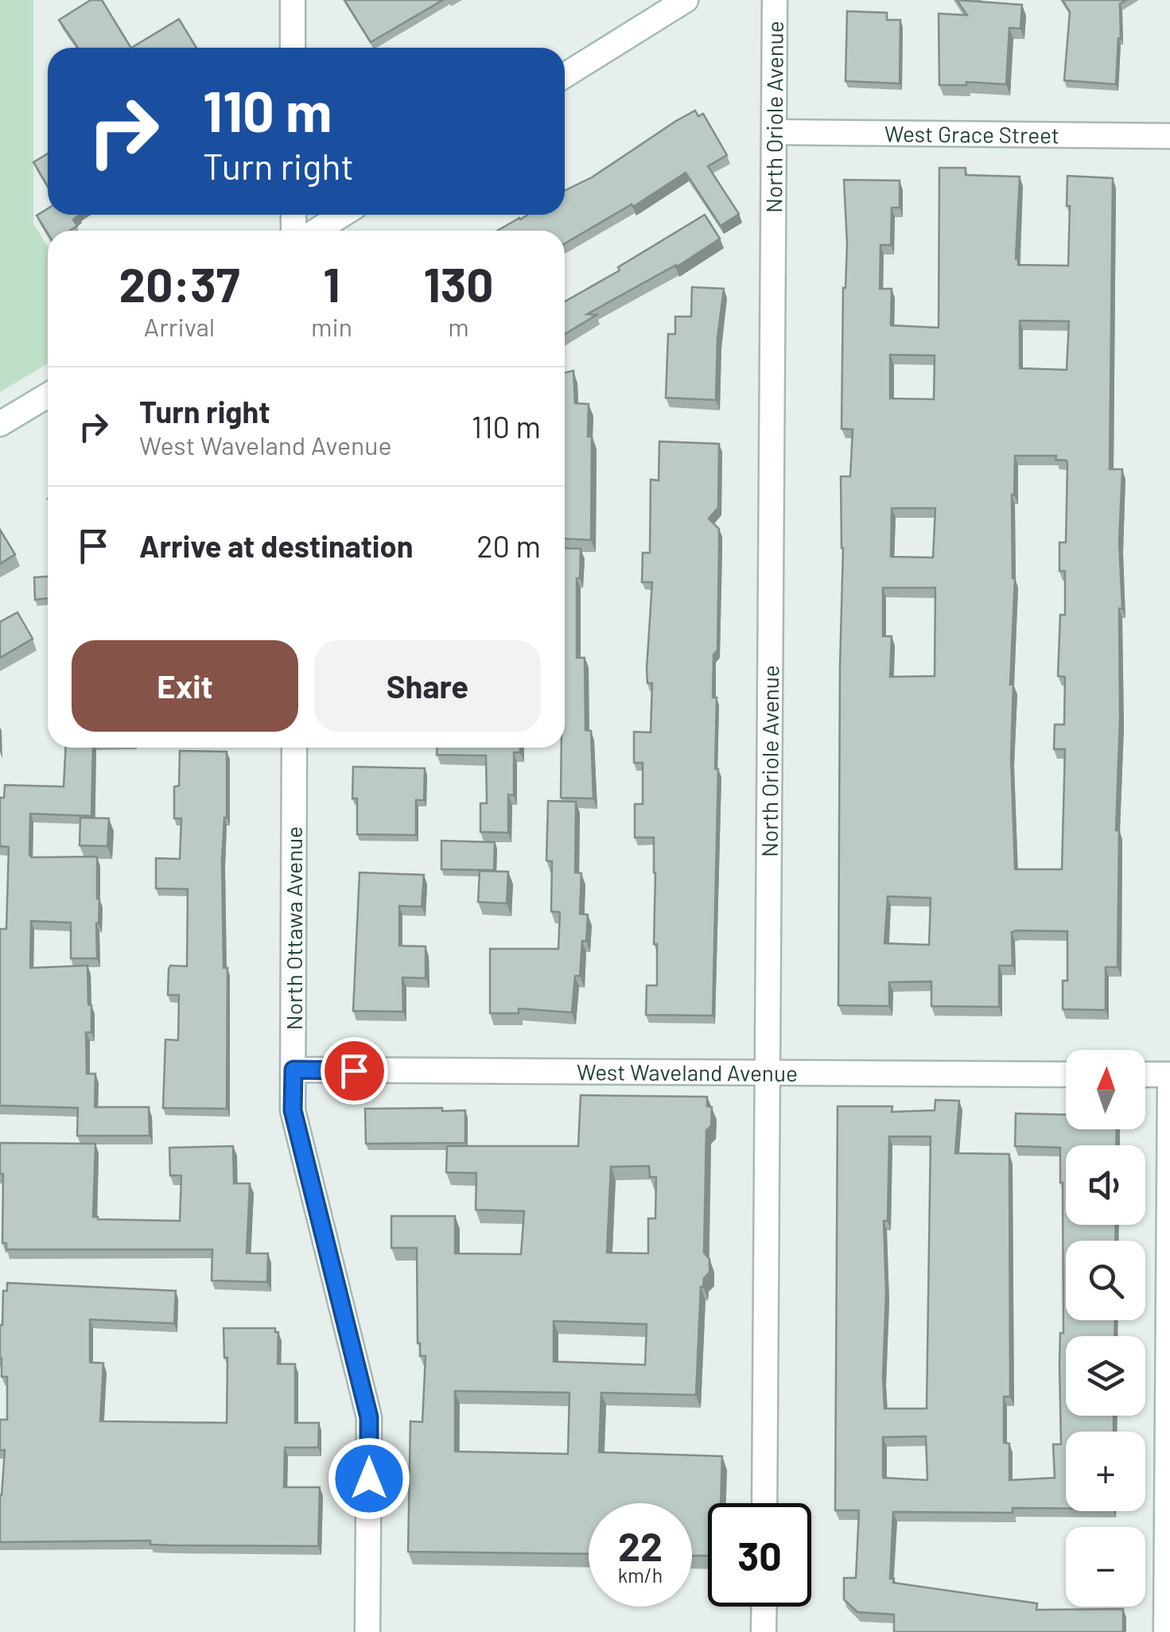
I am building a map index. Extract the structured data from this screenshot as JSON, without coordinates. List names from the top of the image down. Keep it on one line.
{"streets":{"street":["North Oriole Avenue","West Grace Street","North Ottawa Avenue","West Waveland Avenue"]},"crossings":[["North Oriole Avenue","West Grace Street"],["North Oriole Avenue","West Waveland Avenue"],["North Ottawa Avenue","West Waveland Avenue"]],"north":"top","page":{"turn":["110 m","Turn right"],"eta":["20:37","Arrival","1","min","130","m"],"list":[{"name":"Turn right","note":"West Waveland Avenue","value":"110 m"},{"name":"Arrive at destination","value":"20 m"}],"buttons":["Exit","Share"],"map_buttons":["+","−"],"speed":"22 km/h","limit":"30"}}
